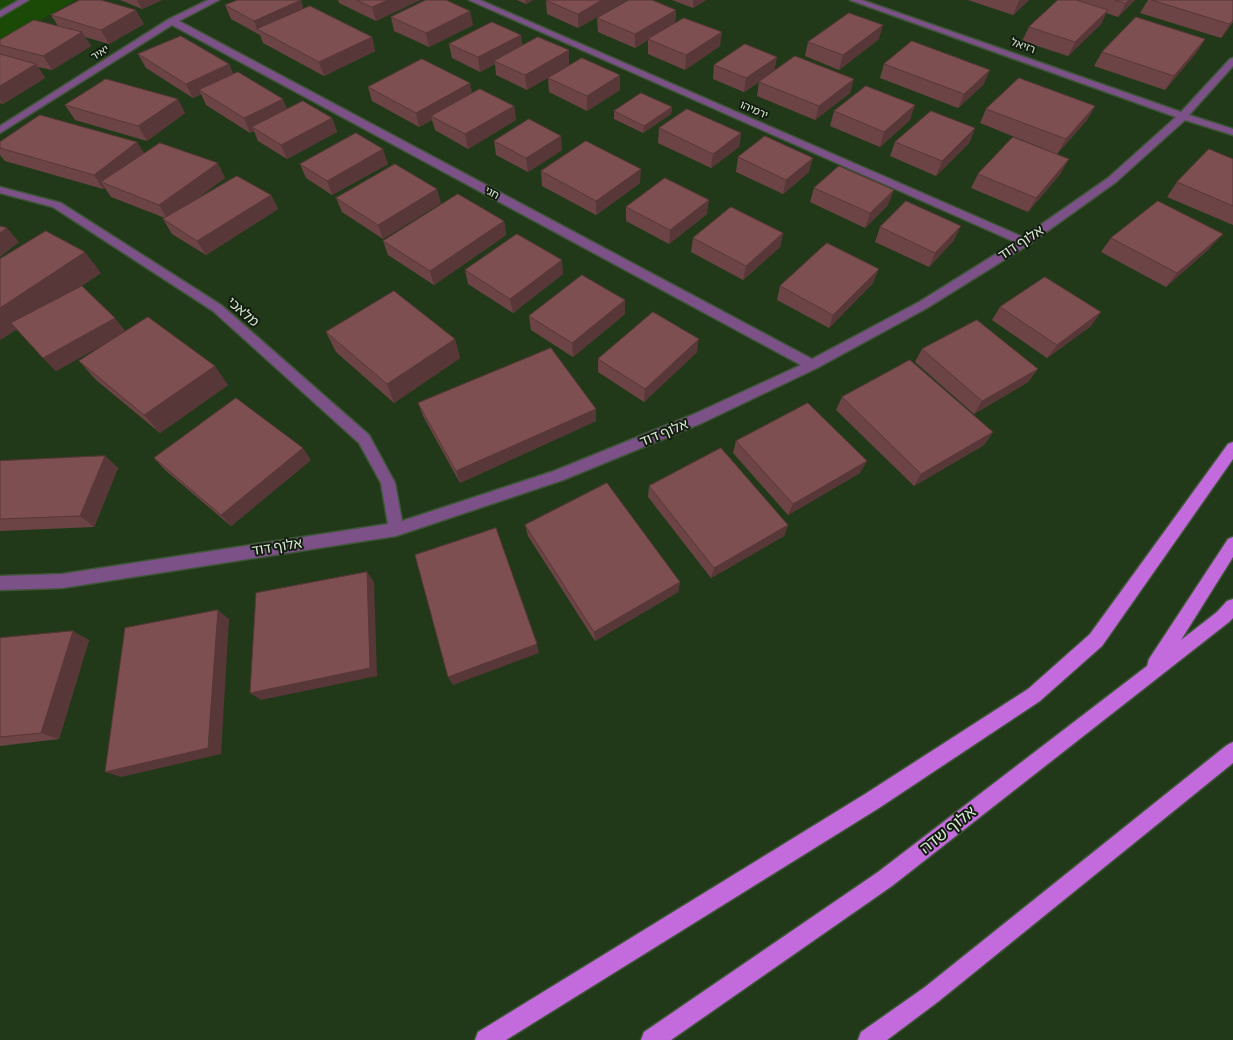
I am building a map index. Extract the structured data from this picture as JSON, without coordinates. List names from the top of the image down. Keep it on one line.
{"streets":{"main road":["אלוף שדה"],"street":["רזיאל","יאיר","ירמיהו","חגי","אלוף דוד","מלאכי"]},"crossings":[["רזיאל","אלוף דוד"],["יאיר","חגי"],["ירמיהו","אלוף דוד"],["חגי","אלוף דוד"],["אלוף דוד","מלאכי"]]}
